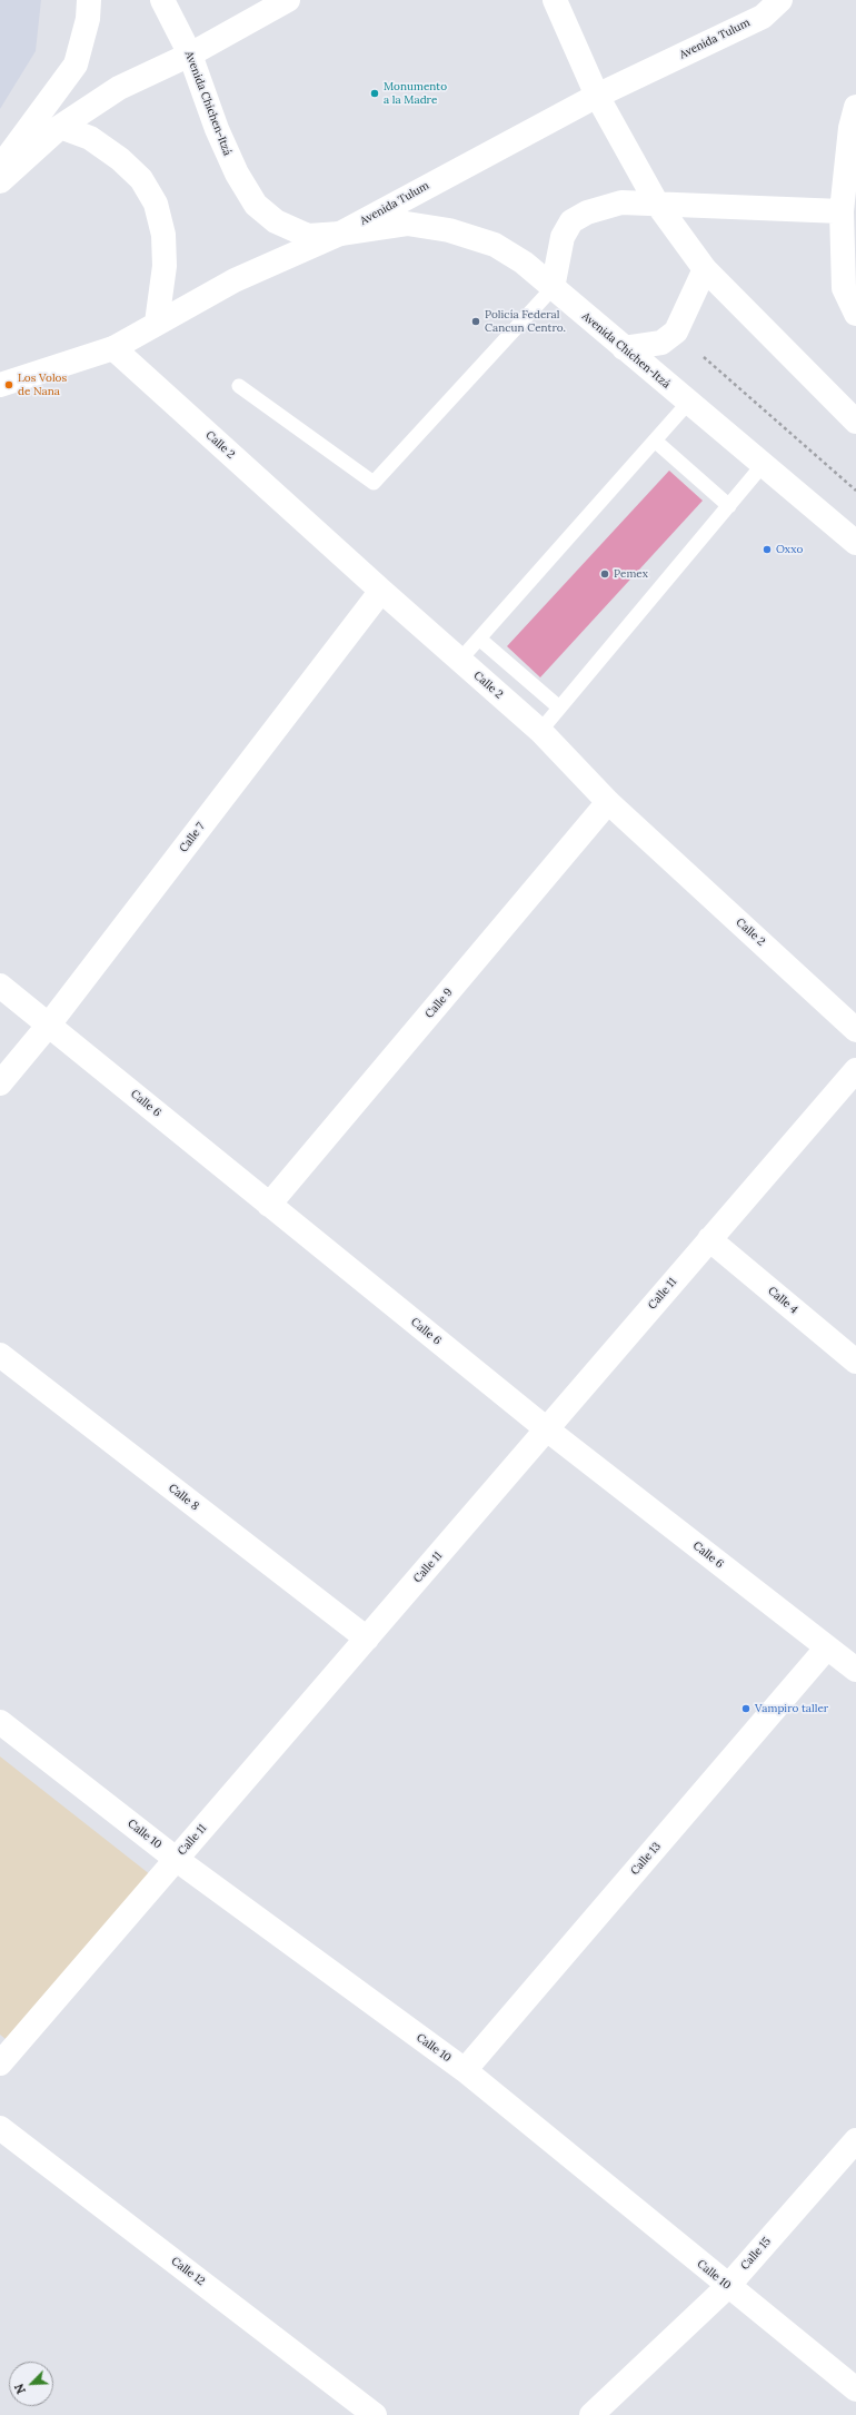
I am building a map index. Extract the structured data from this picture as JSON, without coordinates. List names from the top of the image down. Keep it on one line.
{"streets":{"street":["Avenida Tulum","Avenida Chichen-Itzá","Calle 2","Calle 7","Calle 9","Calle 6","Calle 11","Calle 4","Calle 8","Calle 10","Calle 13","Calle 15","Calle 12"]},"crossings":[["Avenida Tulum","Avenida Chichen-Itzá"],["Avenida Tulum","Calle 2"],["Calle 2","Calle 7"],["Calle 2","Calle 9"],["Calle 7","Calle 6"],["Calle 9","Calle 6"],["Calle 6","Calle 11"],["Calle 6","Calle 13"],["Calle 11","Calle 4"],["Calle 11","Calle 8"],["Calle 11","Calle 10"],["Calle 10","Calle 13"],["Calle 10","Calle 15"]],"places":["Monumento a la Madre","Policía Federal Cancun Centro.","Los Volos de Nana","Oxxo","Pemex","Vampiro taller"],"north":"bottom left"}
